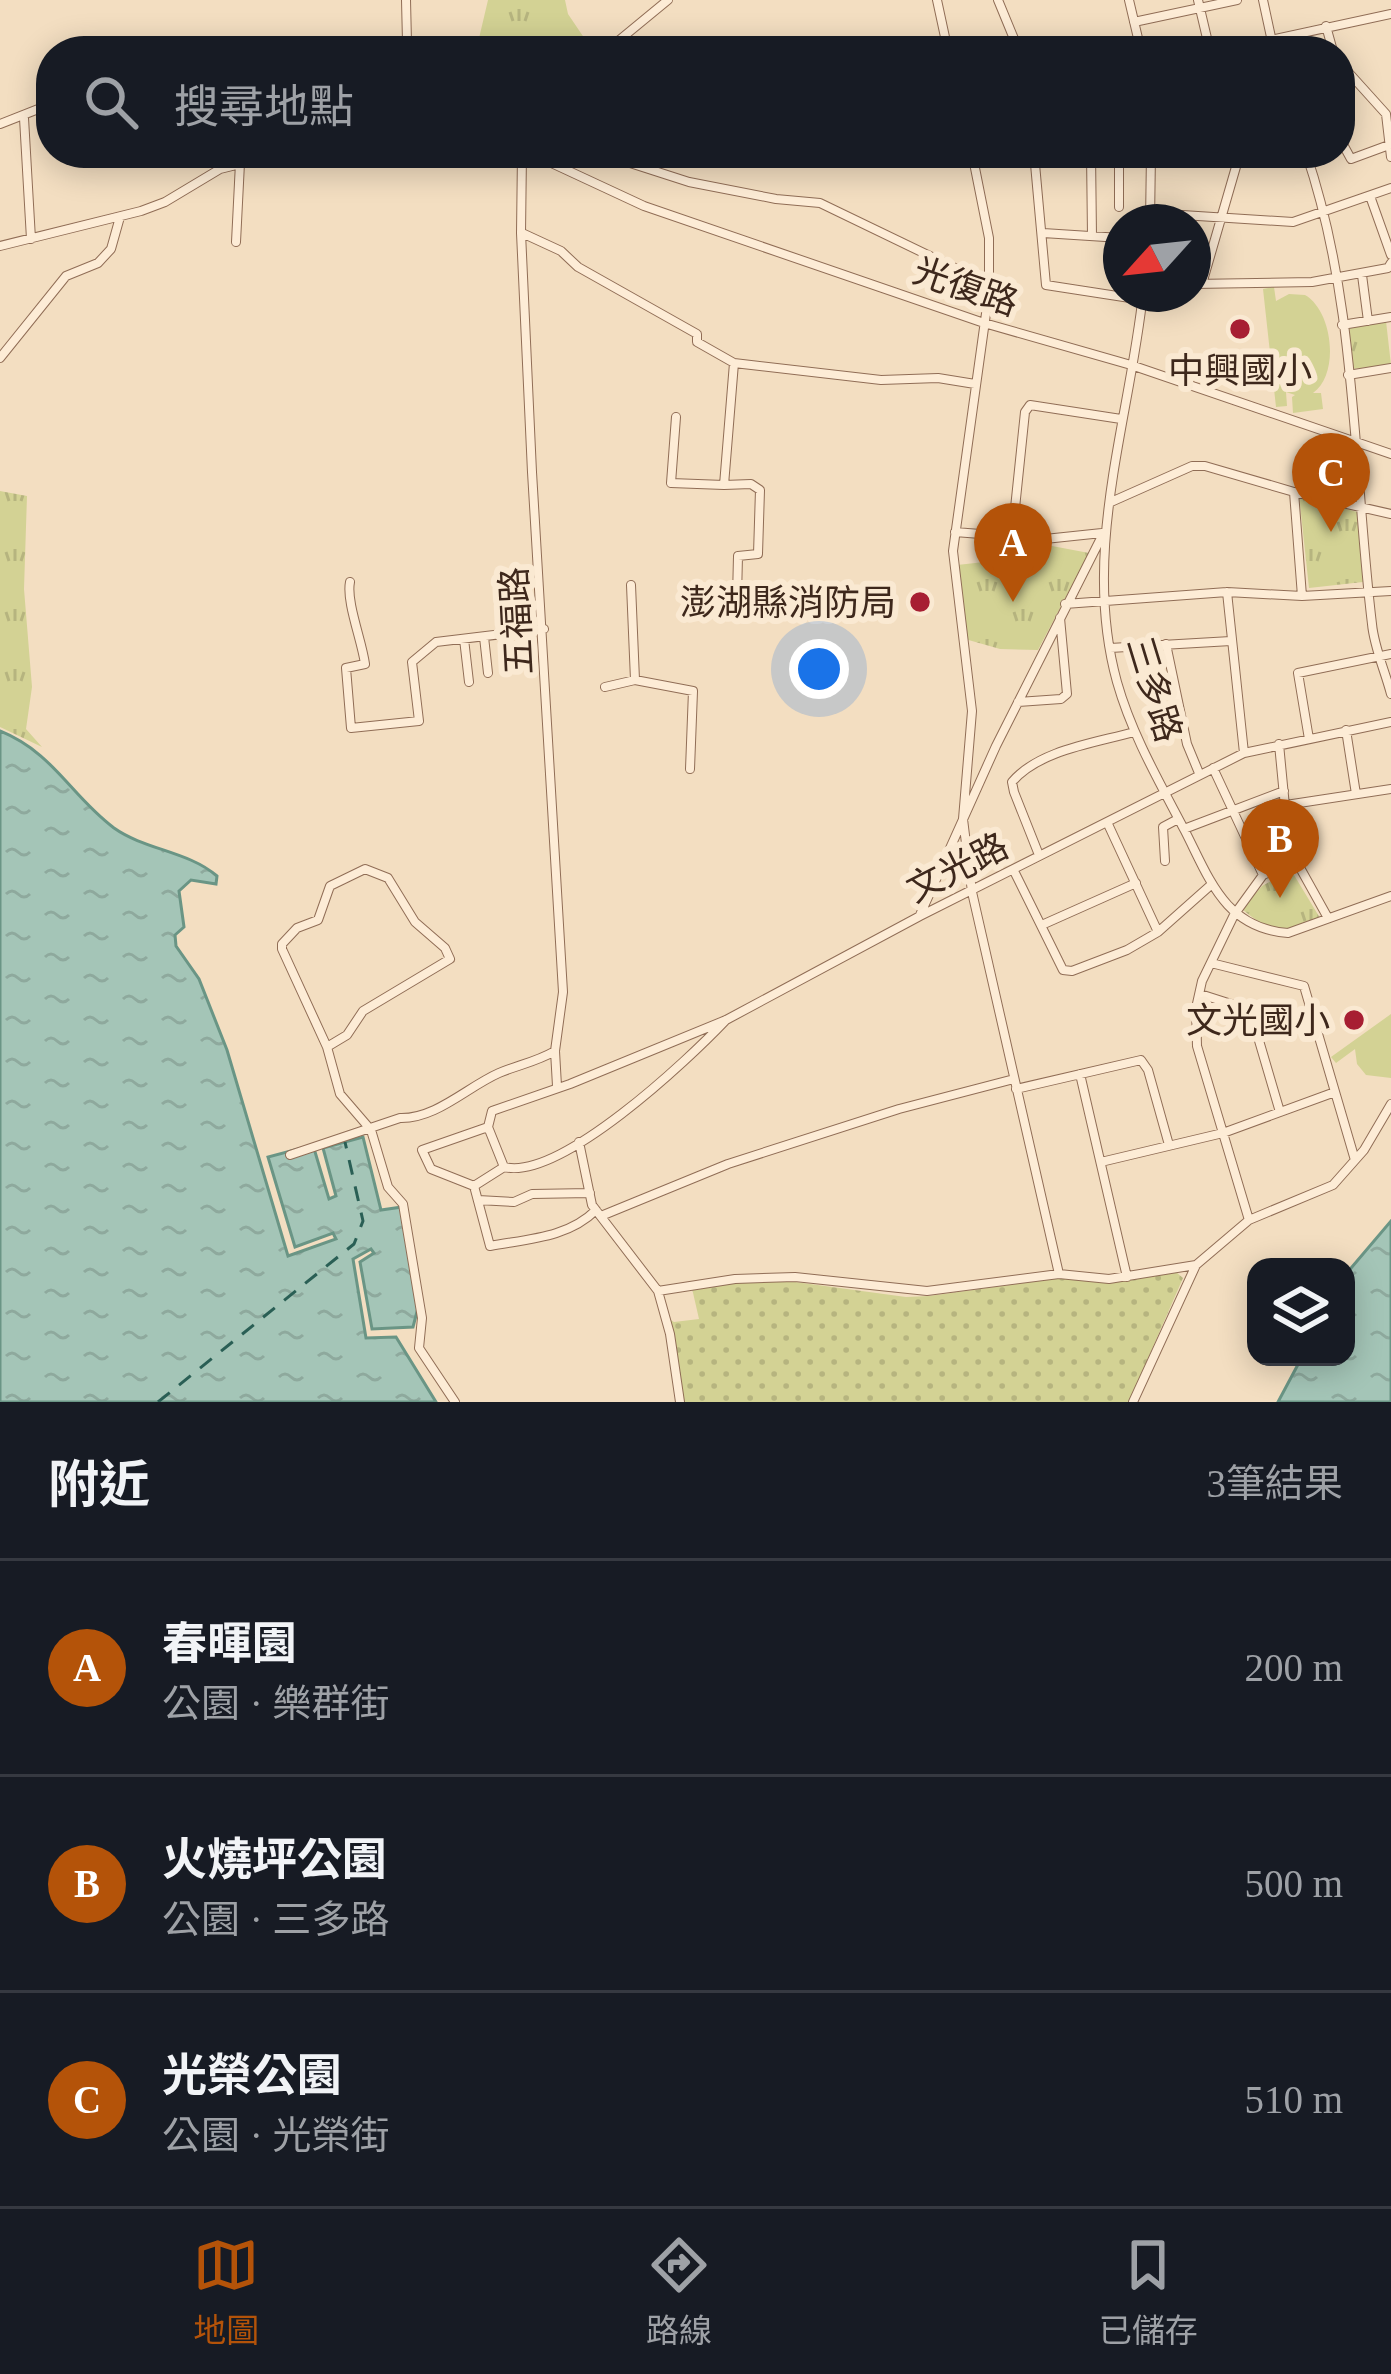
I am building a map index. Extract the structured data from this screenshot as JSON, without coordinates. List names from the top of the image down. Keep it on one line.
{"streets":{"street":["光復路","五福路","三多路","文光路"]},"crossings":[["光復路","三多路"],["五福路","文光路"],["三多路","文光路"]],"places":["中興國小","澎湖縣消防局","文光國小"],"north":"bottom left","page":{"search":"搜尋地點","pins":["C","A","B"],"heading":["附近","3筆結果"],"list":[{"mark":"A","name":"春暉園","note":"公園 · 樂群街","value":"200 m"},{"mark":"B","name":"火燒坪公園","note":"公園 · 三多路","value":"500 m"},{"mark":"C","name":"光榮公園","note":"公園 · 光榮街","value":"510 m"}],"nav":["地圖","路線","已儲存"]}}
